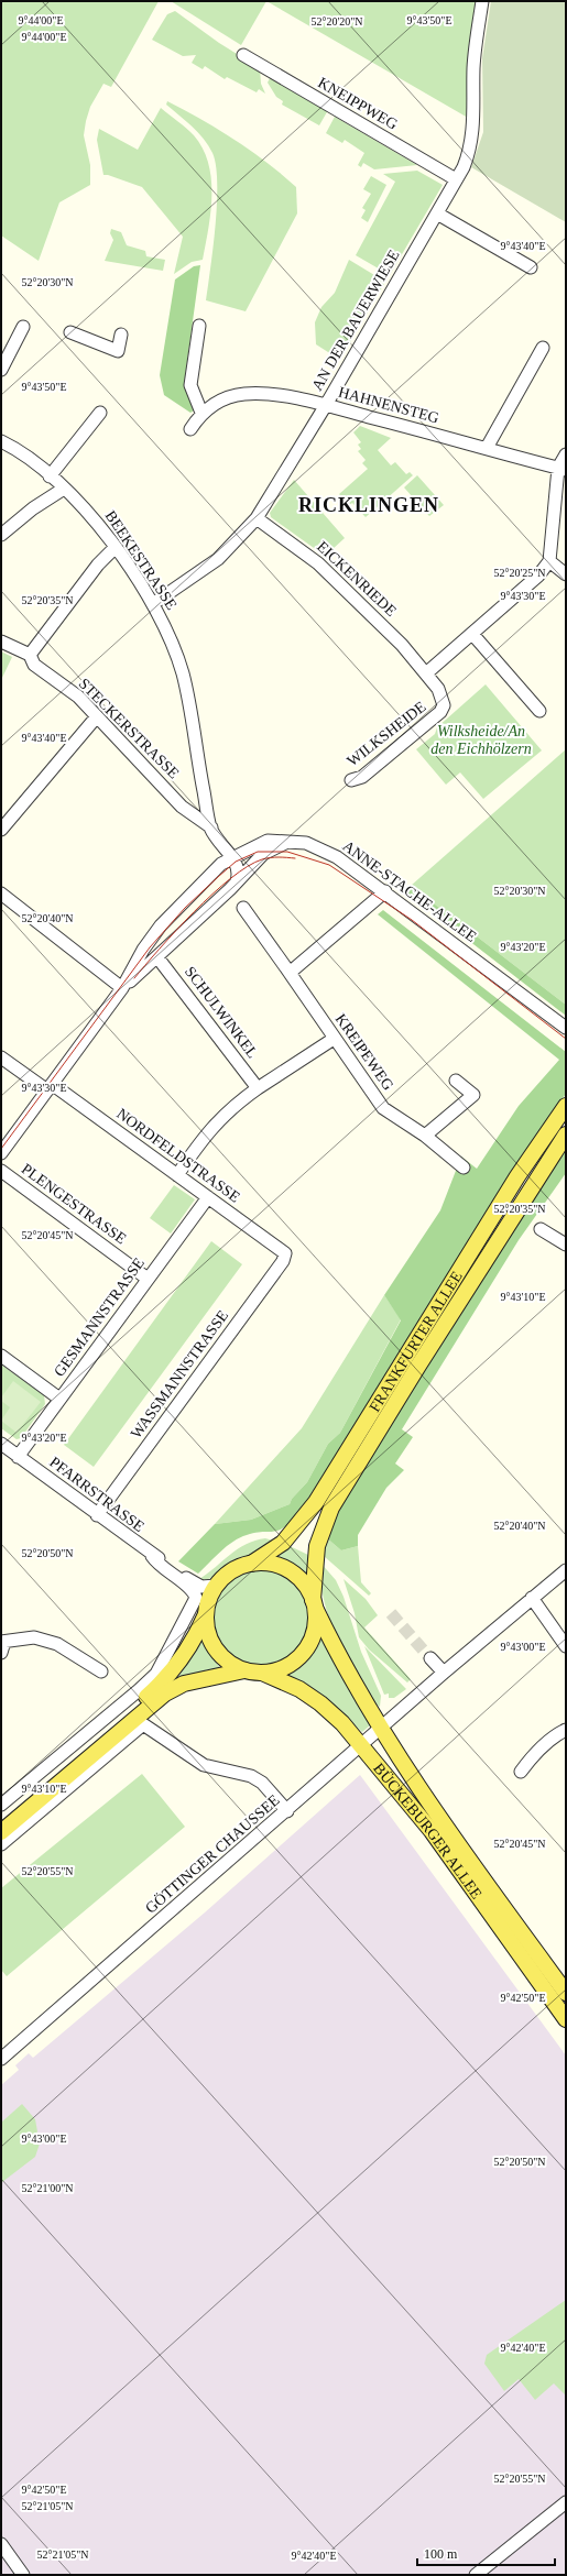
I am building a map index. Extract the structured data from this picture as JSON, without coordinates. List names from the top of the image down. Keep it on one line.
{"streets":{"main road":["FRANKFURTER ALLEE","BÜCKEBURGER ALLEE"],"street":["KNEIPPWEG","AN DER BAUERWIESE","HAHNENSTEG","BEEKESTRASSE","EICKENRIEDE","STECKERSTRASSE","WILKSHEIDE","ANNE-STACHE-ALLEE","SCHULWINKEL","KREIPEWEG","NORDFELDSTRASSE","PLENGESTRASSE","GESMANNSTRASSE","WASSMANNSTRASSE","PFARRSTRASSE","GÖTTINGER CHAUSSEE"]},"crossings":[["KNEIPPWEG","AN DER BAUERWIESE"],["AN DER BAUERWIESE","HAHNENSTEG"],["AN DER BAUERWIESE","BEEKESTRASSE"],["AN DER BAUERWIESE","EICKENRIEDE"],["BEEKESTRASSE","STECKERSTRASSE"],["BEEKESTRASSE","ANNE-STACHE-ALLEE"],["EICKENRIEDE","WILKSHEIDE"],["ANNE-STACHE-ALLEE","SCHULWINKEL"],["NORDFELDSTRASSE","GESMANNSTRASSE"],["NORDFELDSTRASSE","WASSMANNSTRASSE"],["PLENGESTRASSE","GESMANNSTRASSE"],["GESMANNSTRASSE","PFARRSTRASSE"],["FRANKFURTER ALLEE","PFARRSTRASSE"],["FRANKFURTER ALLEE","BÜCKEBURGER ALLEE"],["WASSMANNSTRASSE","PFARRSTRASSE"],["PFARRSTRASSE","BÜCKEBURGER ALLEE"],["BÜCKEBURGER ALLEE","GÖTTINGER CHAUSSEE"]],"districts":["RICKLINGEN"],"parks":["Wilksheide/An den Eichhölzern"],"scale_bar":"100 m","coordinates":["9°44'00\"E","9°43'50\"E","52°20'20\"N","9°43'40\"E","52°20'30\"N","52°20'25\"N","9°43'30\"E","52°20'35\"N","52°20'40\"N","9°43'20\"E","52°20'45\"N","9°43'10\"E","52°20'50\"N","9°43'00\"E","52°20'55\"N","9°42'50\"E","52°21'00\"N","9°42'40\"E","52°21'05\"N"]}
